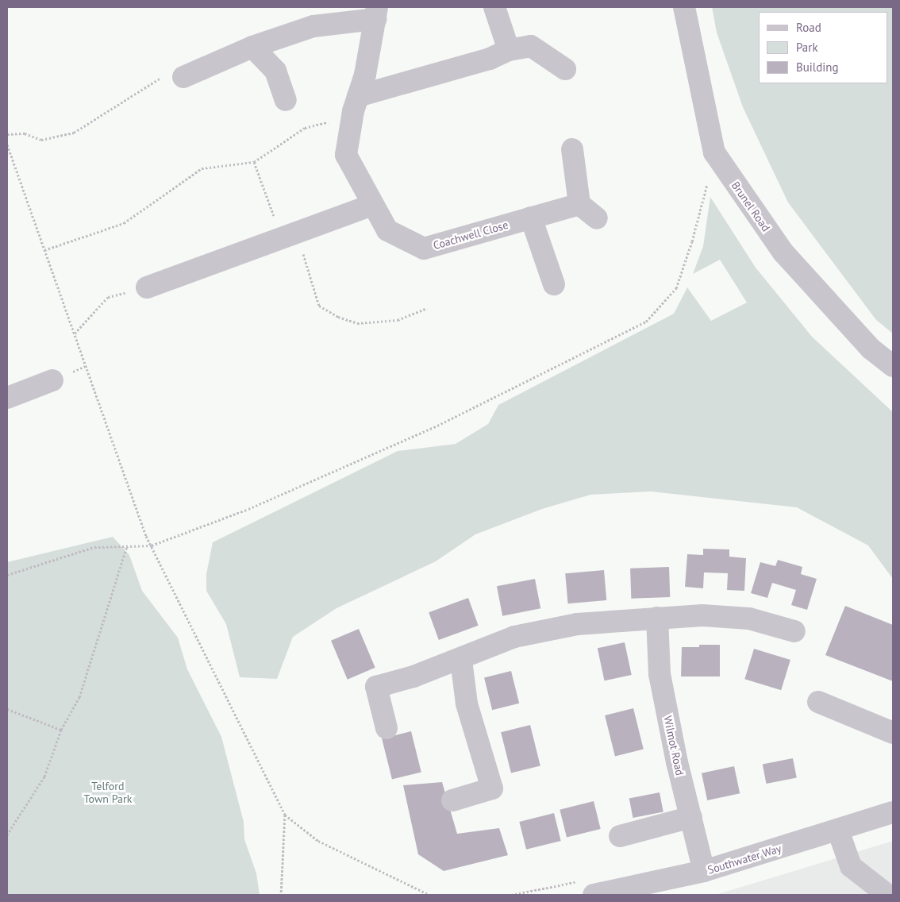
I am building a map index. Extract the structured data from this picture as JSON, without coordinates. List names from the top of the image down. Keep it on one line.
{"streets":{"street":["Brunel Road","Coachwell Close","Wilmot Road","Southwater Way"]},"crossings":[["Wilmot Road","Southwater Way"]],"parks":["Telford Town Park"],"legend":["Road","Park","Building"]}
